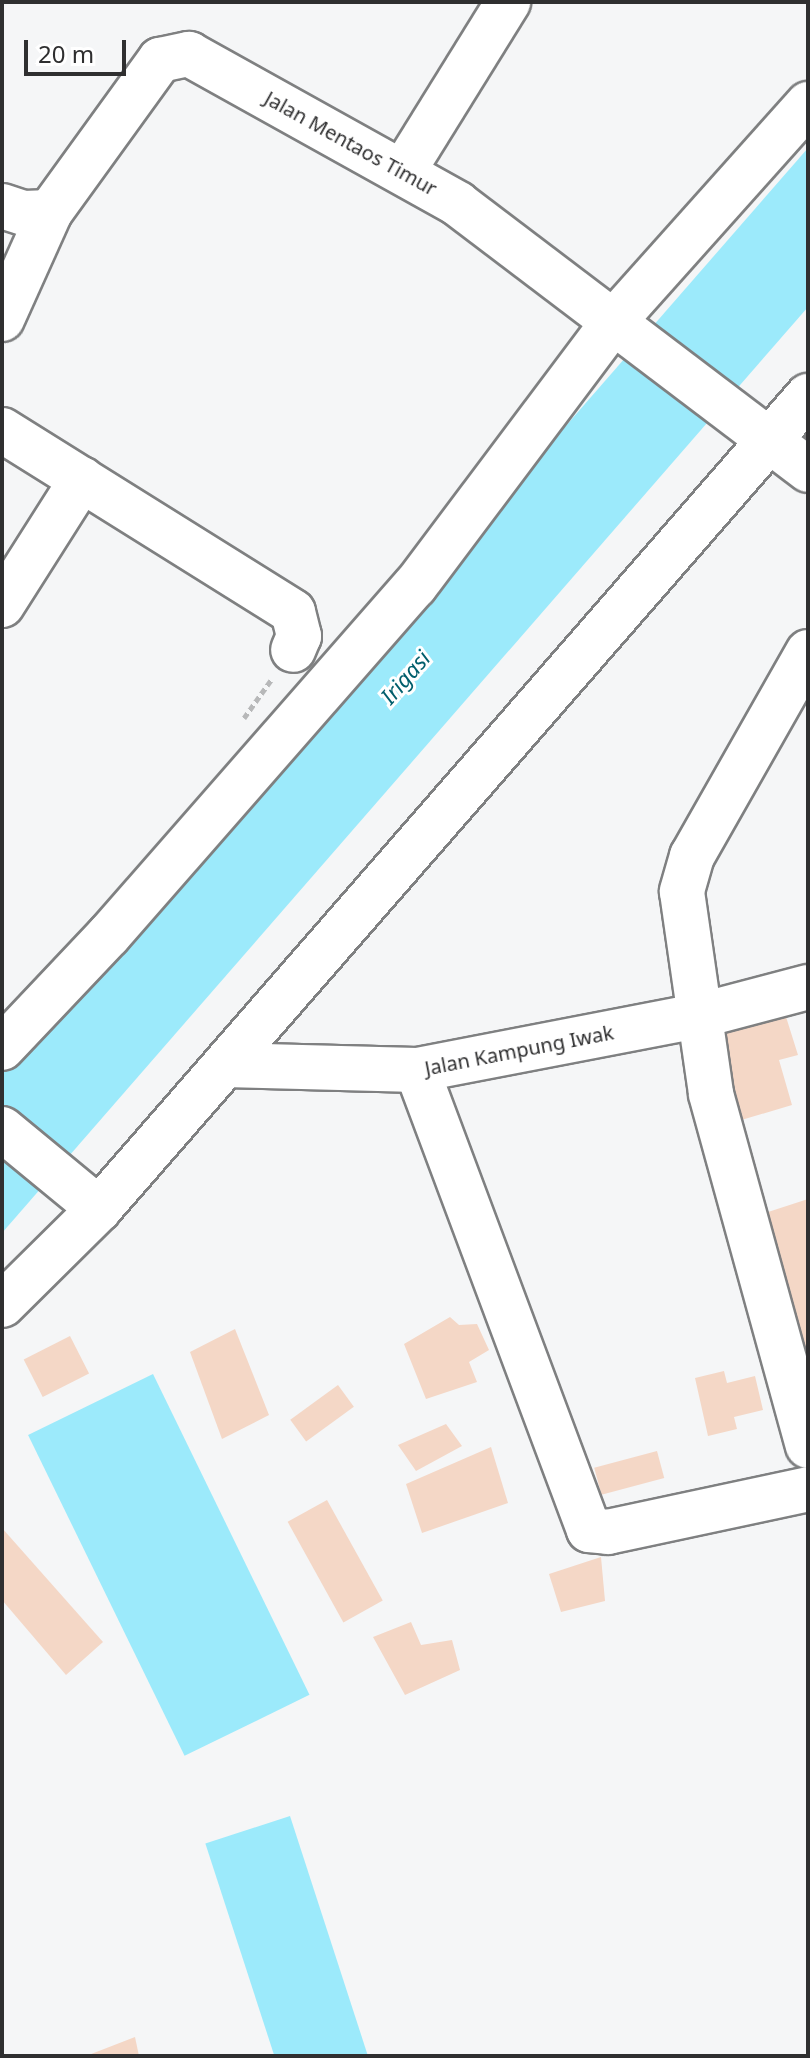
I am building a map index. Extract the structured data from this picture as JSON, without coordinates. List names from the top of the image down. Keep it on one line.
{"streets":{"street":["Jalan Mentaos Timur","Jalan Kampung Iwak"]},"water":["Irigasi"],"scale_bar":"20 m"}
